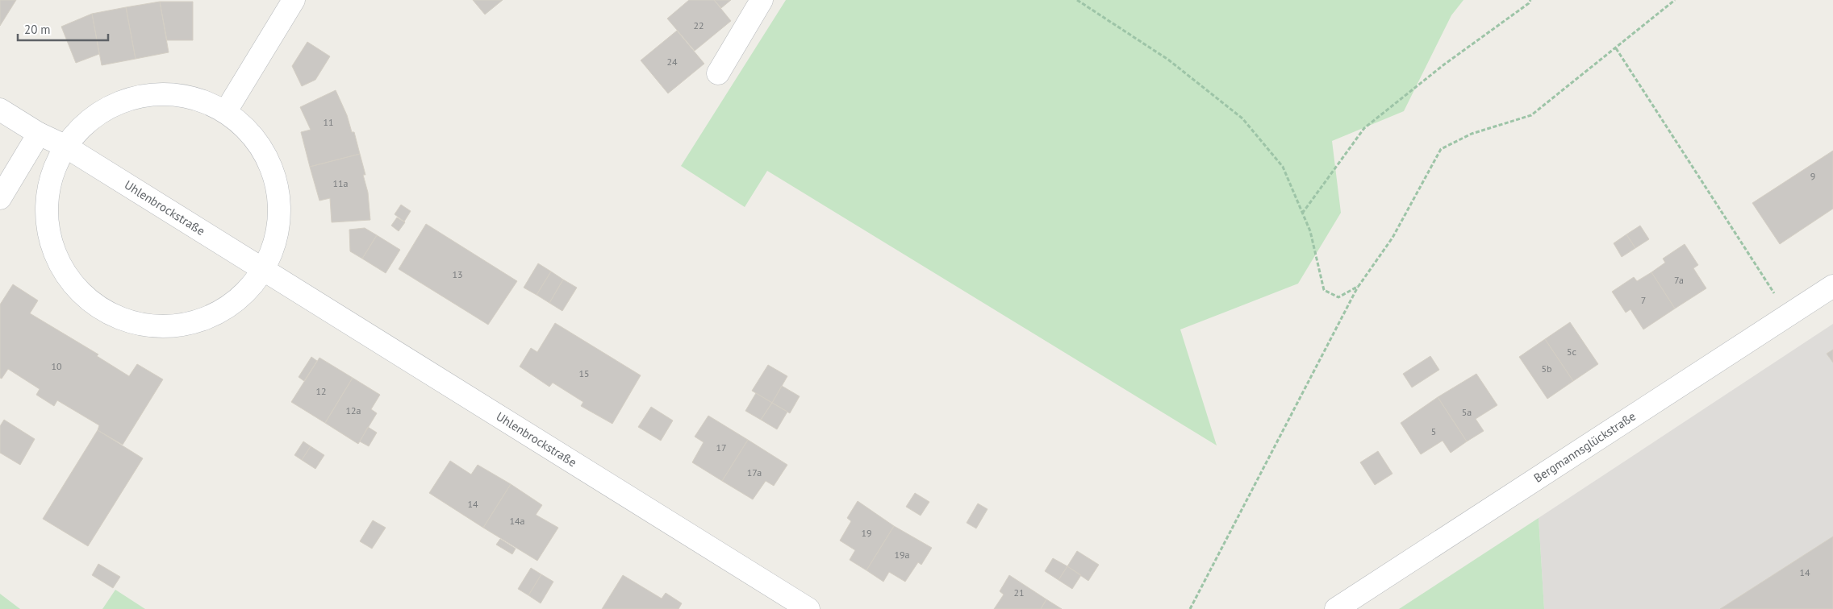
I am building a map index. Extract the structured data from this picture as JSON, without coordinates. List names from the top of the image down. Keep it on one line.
{"streets":{"street":["Uhlenbrockstraße","Bergmannsglückstraße"]},"house_numbers":["22","24","11","9","11a","13","7a","7","5c","10","5b","15","12","12a","5a","5","17","17a","14","14a","19","19a","14","21"],"scale_bar":"20 m"}
